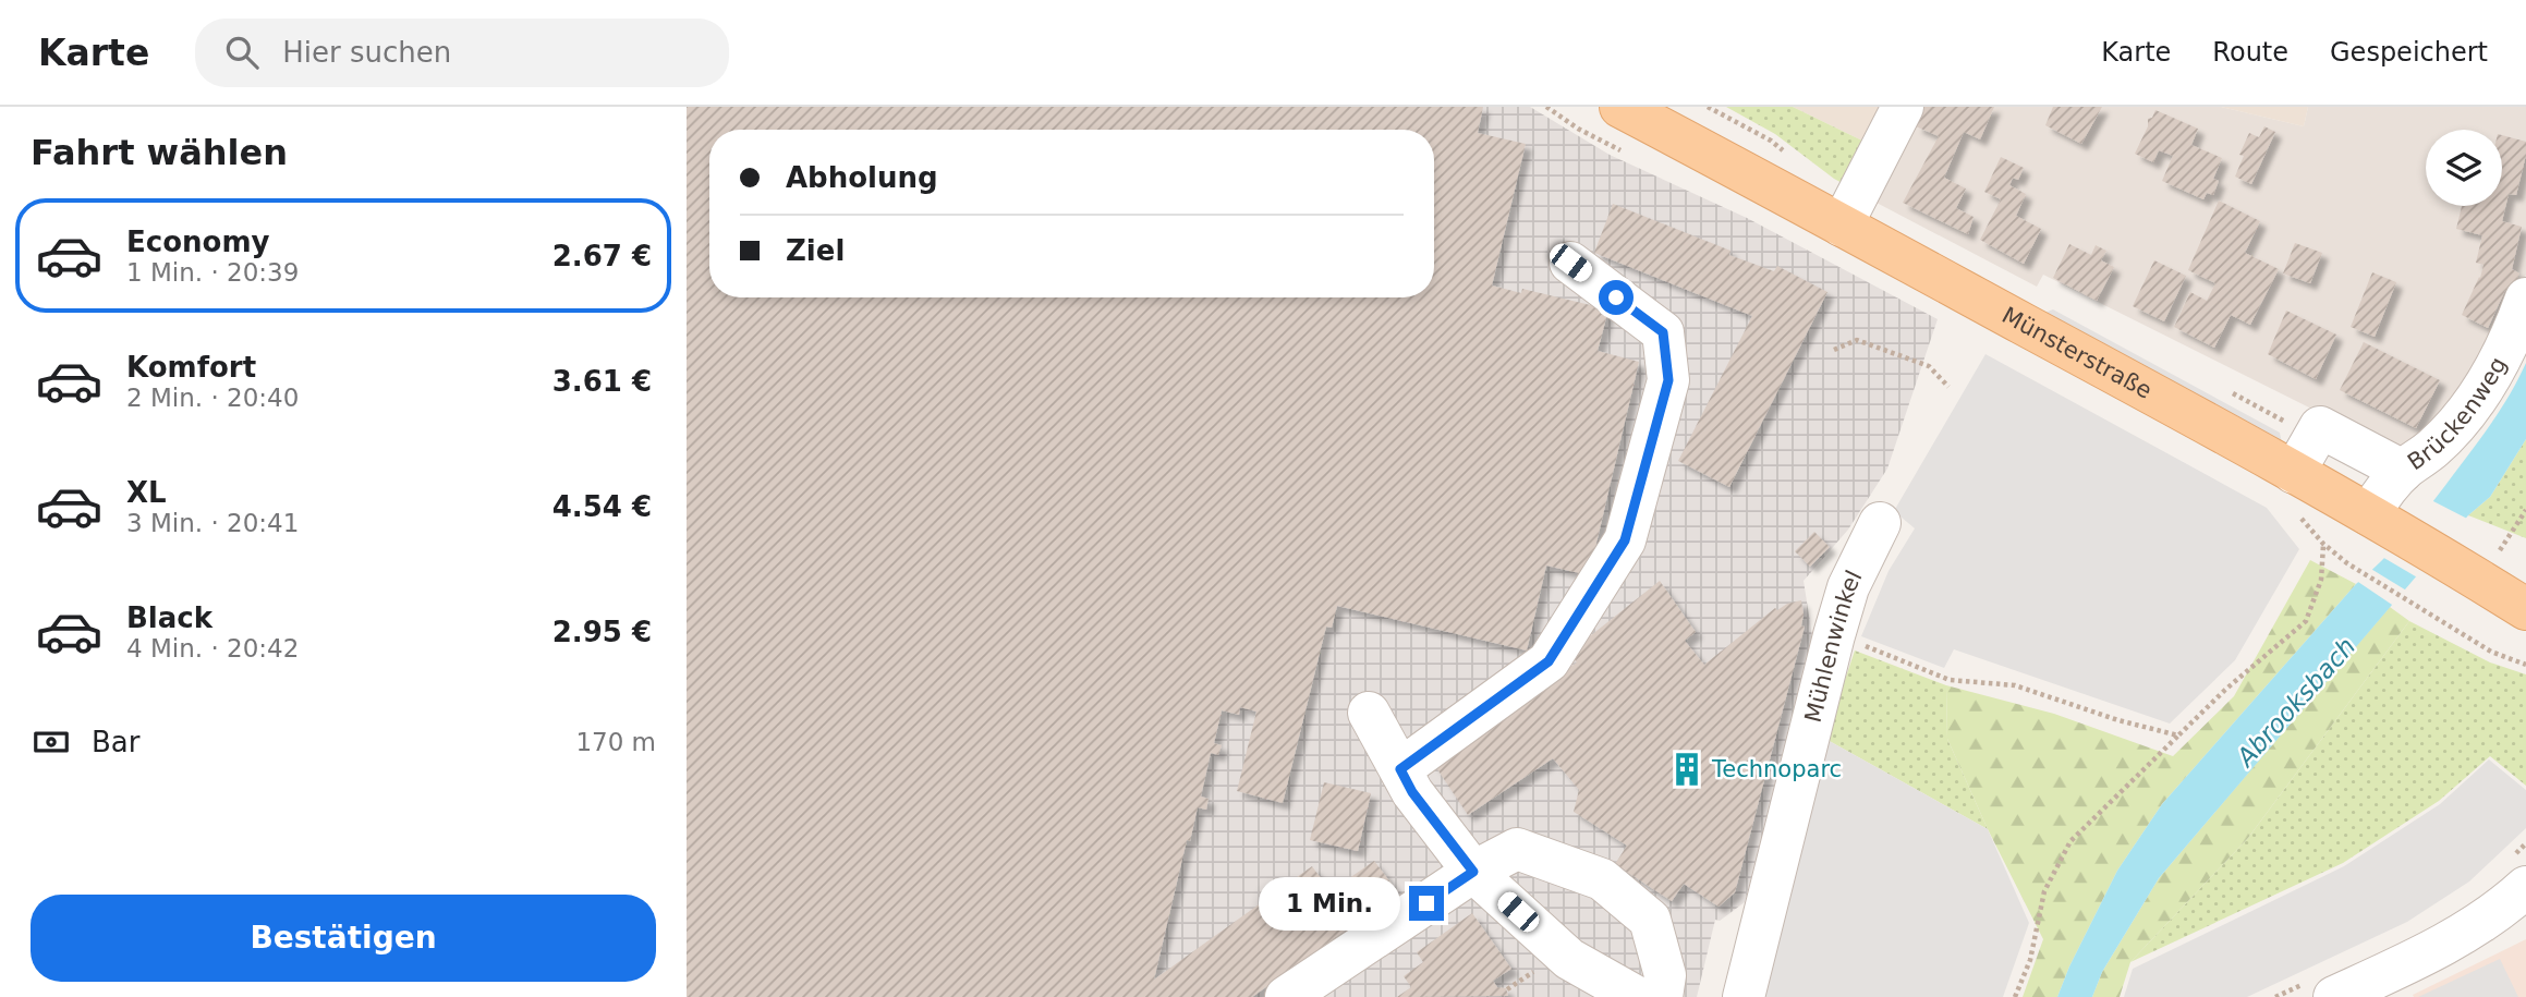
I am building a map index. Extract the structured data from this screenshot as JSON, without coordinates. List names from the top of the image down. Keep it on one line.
{"streets":{"main road":["Münsterstraße"],"street":["Brückenweg","Mühlenwinkel"]},"crossings":[["Münsterstraße","Brückenweg"]],"water":["Abrooksbach"],"places":{"building":["Technoparc"]},"page":{"header":"Karte","search":"Hier suchen","nav":["Karte","Route","Gespeichert"],"heading":"Fahrt wählen","banner":["Abholung","Ziel"],"list":[{"name":"Economy","note":"1 Min. · 20:39","value":"2.67 €"},{"name":"Komfort","note":"2 Min. · 20:40","value":"3.61 €"},{"name":"XL","note":"3 Min. · 20:41","value":"4.54 €"},{"name":"Black","note":"4 Min. · 20:42","value":"2.95 €"}],"pay":["Bar","170 m"],"bubble":"1 Min.","buttons":"Bestätigen"}}
